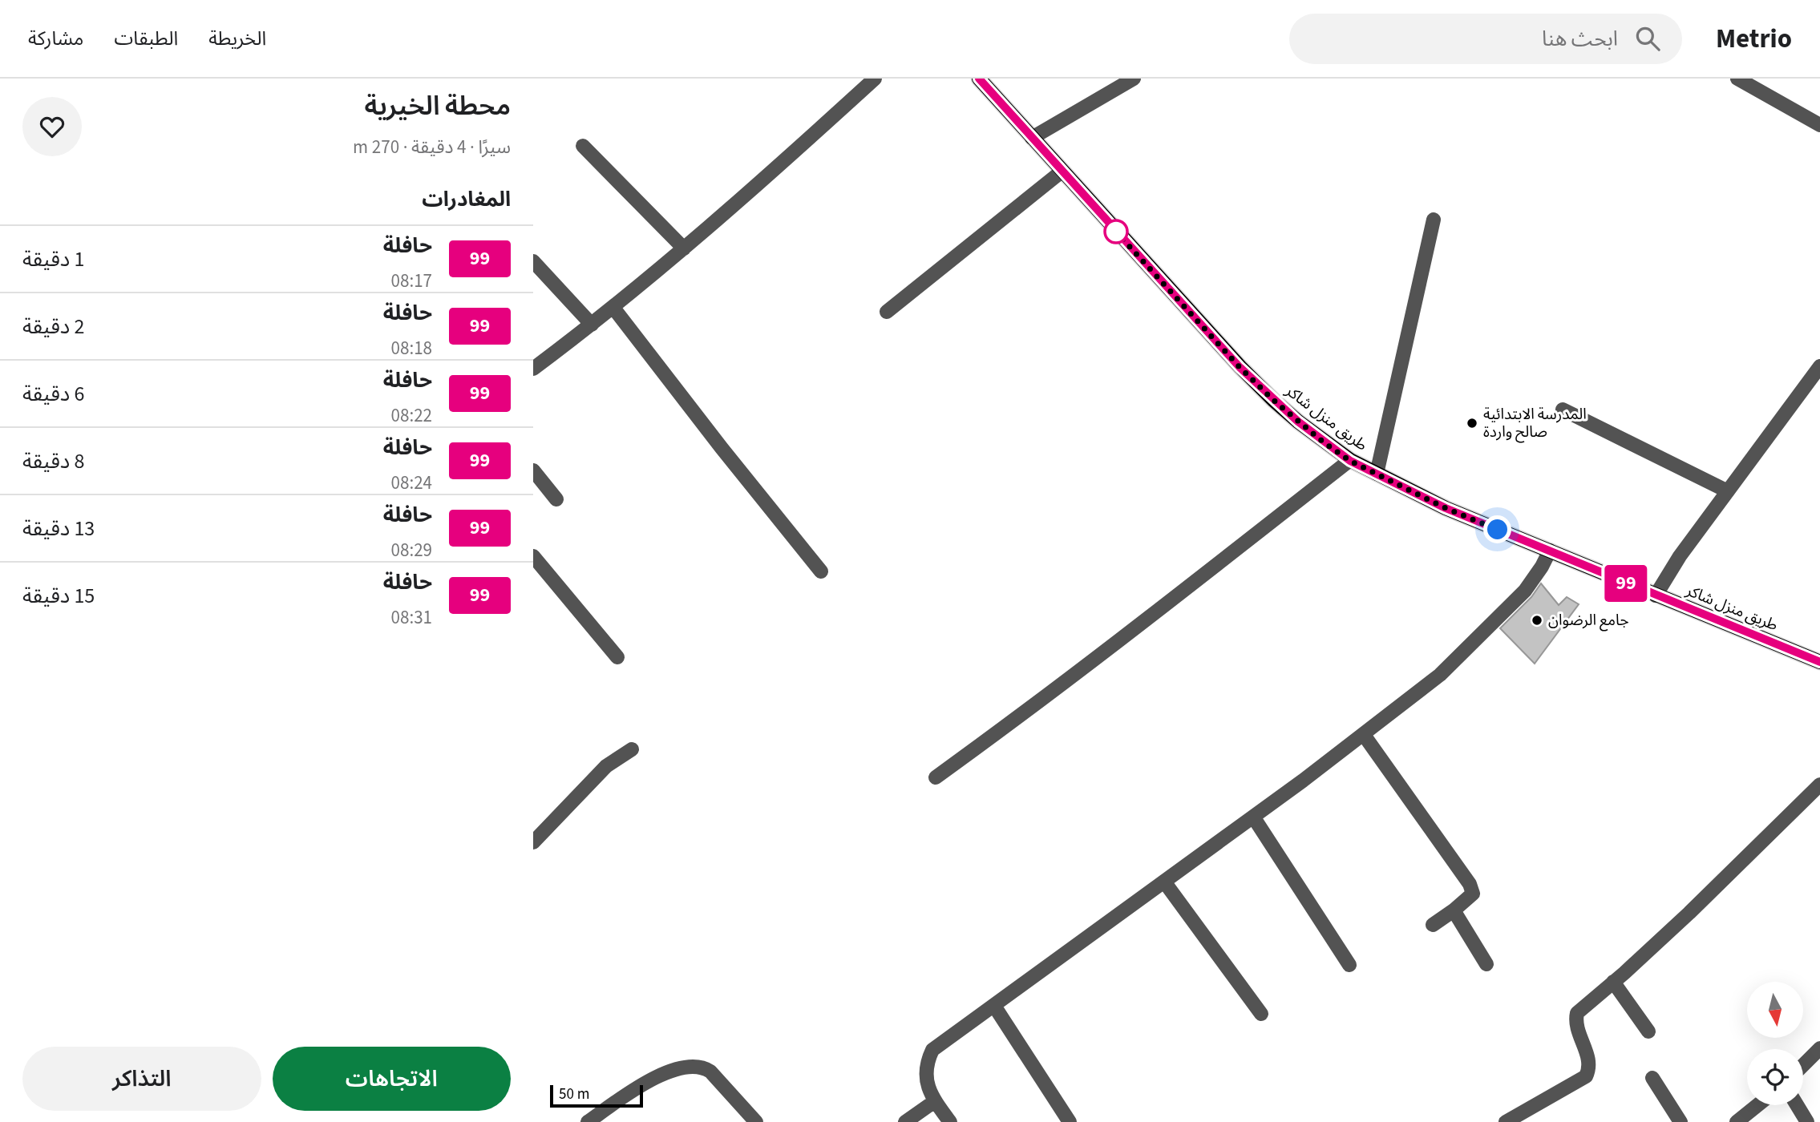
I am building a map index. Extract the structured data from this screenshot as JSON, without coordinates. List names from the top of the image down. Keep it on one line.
{"streets":{"main road":["طريق منزل شاكر"]},"places":["المدرسة الابتدائية صالح واردة","جامع الرضوان"],"lines":["bus line 99"],"scale_bar":"50 m","north":"bottom","page":{"header":"Metrio","search":"ابحث هنا","nav":["الخريطة","الطبقات","مشاركة"],"on_map":"99","heading":[["محطة الخيرية","سيرًا · 4 دقيقة · 270 m"],"المغادرات"],"list":[{"mark":"99","name":"حافلة","note":"08:17","value":"1 دقيقة"},{"mark":"99","name":"حافلة","note":"08:18","value":"2 دقيقة"},{"mark":"99","name":"حافلة","note":"08:22","value":"6 دقيقة"},{"mark":"99","name":"حافلة","note":"08:24","value":"8 دقيقة"},{"mark":"99","name":"حافلة","note":"08:29","value":"13 دقيقة"},{"mark":"99","name":"حافلة","note":"08:31","value":"15 دقيقة"}],"buttons":["الاتجاهات","التذاكر"],"scale":"50 m"}}
